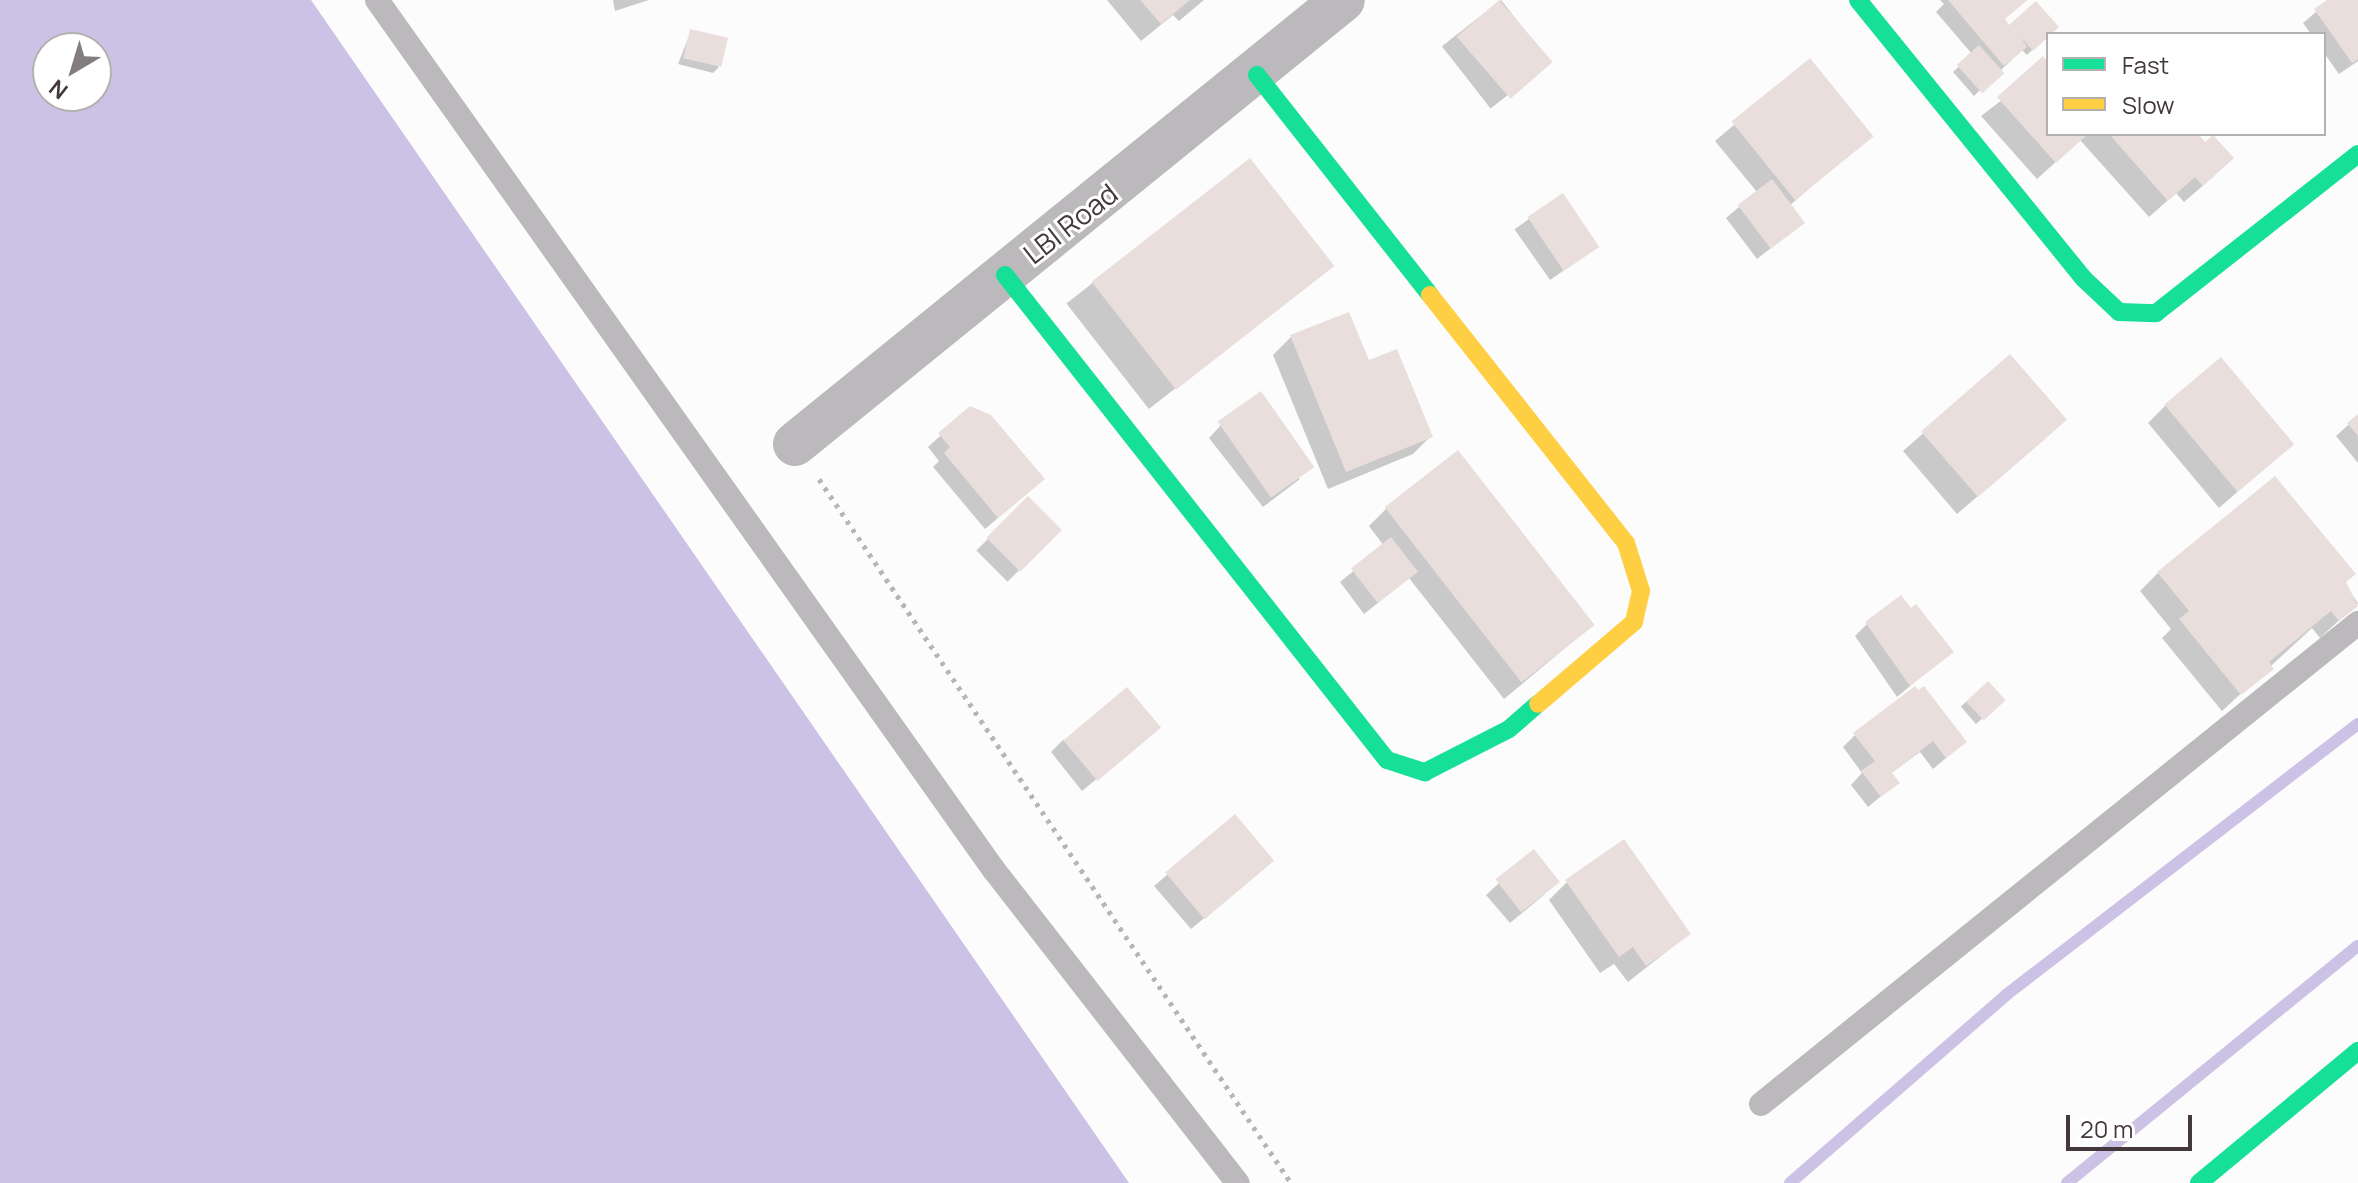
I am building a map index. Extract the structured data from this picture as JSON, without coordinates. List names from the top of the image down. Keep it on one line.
{"streets":{"street":["LBI Road"]},"legend":["Fast","Slow"],"scale_bar":"20 m","north":"bottom left"}
